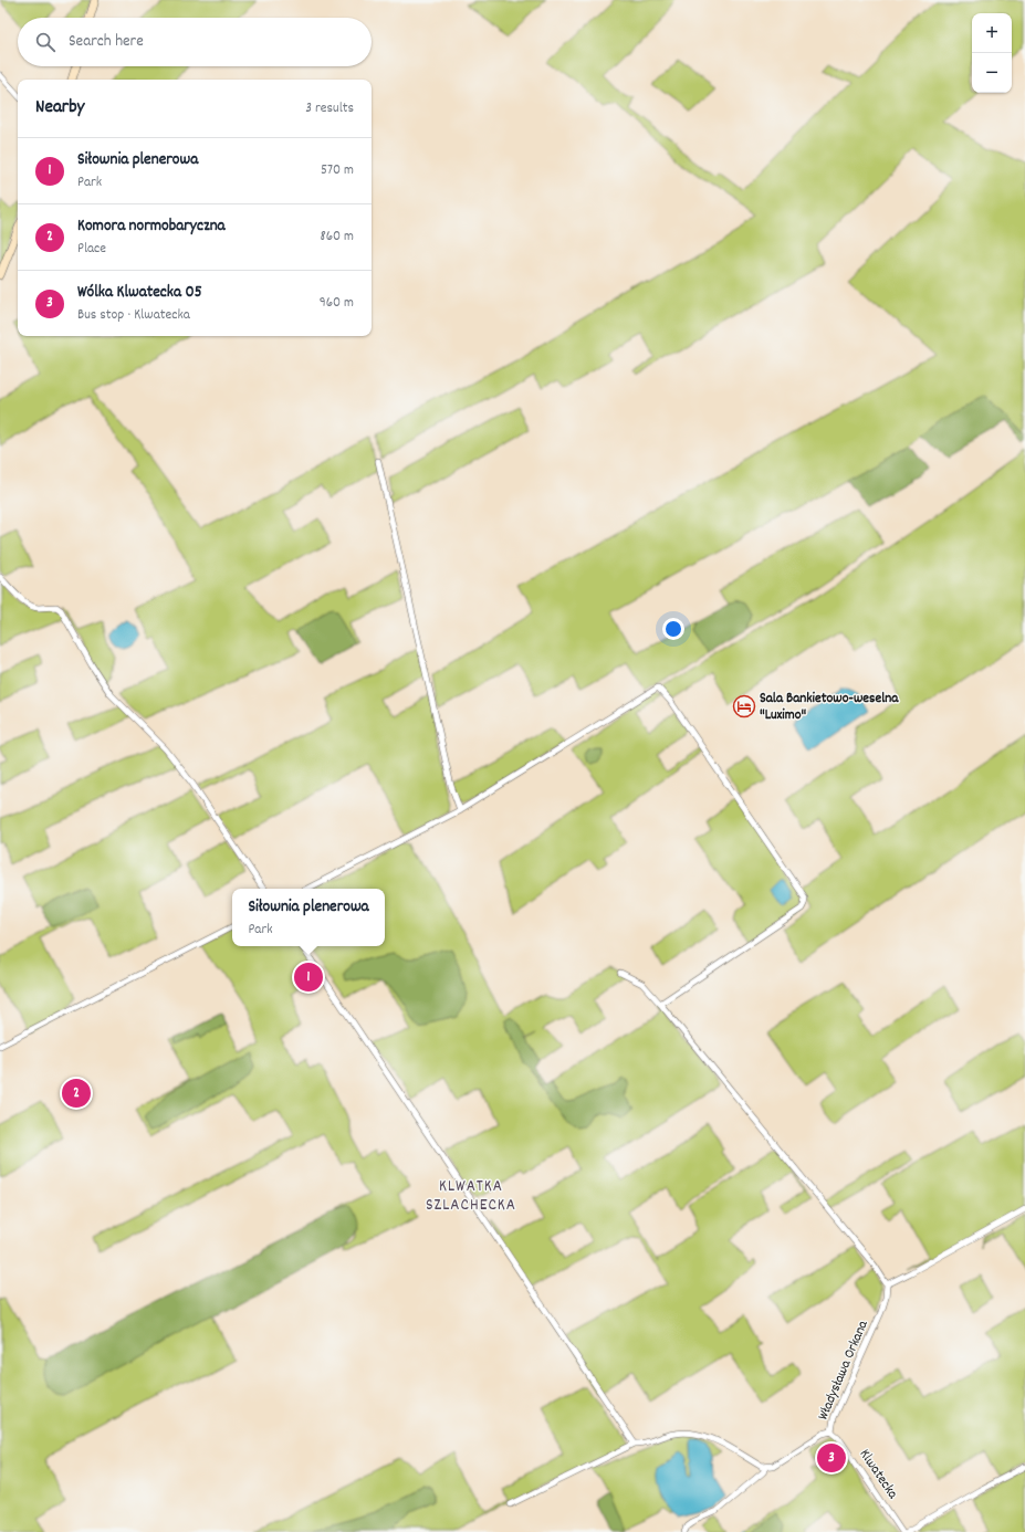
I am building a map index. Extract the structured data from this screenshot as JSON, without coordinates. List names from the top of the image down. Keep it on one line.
{"streets":{"street":["Władysława Orkana","Klwatecka"]},"crossings":[["Władysława Orkana","Klwatecka"]],"districts":["KLWATKA SZLACHECKA"],"places":{"hotel":["Sala Bankietowo-weselna \"Luximo\""]},"page":{"map_buttons":["+","−"],"search":"Search here","heading":["Nearby","3 results"],"list":[{"mark":"1","name":"Siłownia plenerowa","note":"Park","value":"570 m"},{"mark":"2","name":"Komora normobaryczna","note":"Place","value":"860 m"},{"mark":"3","name":"Wólka Klwatecka 05","note":"Bus stop · Klwatecka","value":"960 m"}],"popup":["Siłownia plenerowa","Park"],"pins":["1","2","3"]}}
